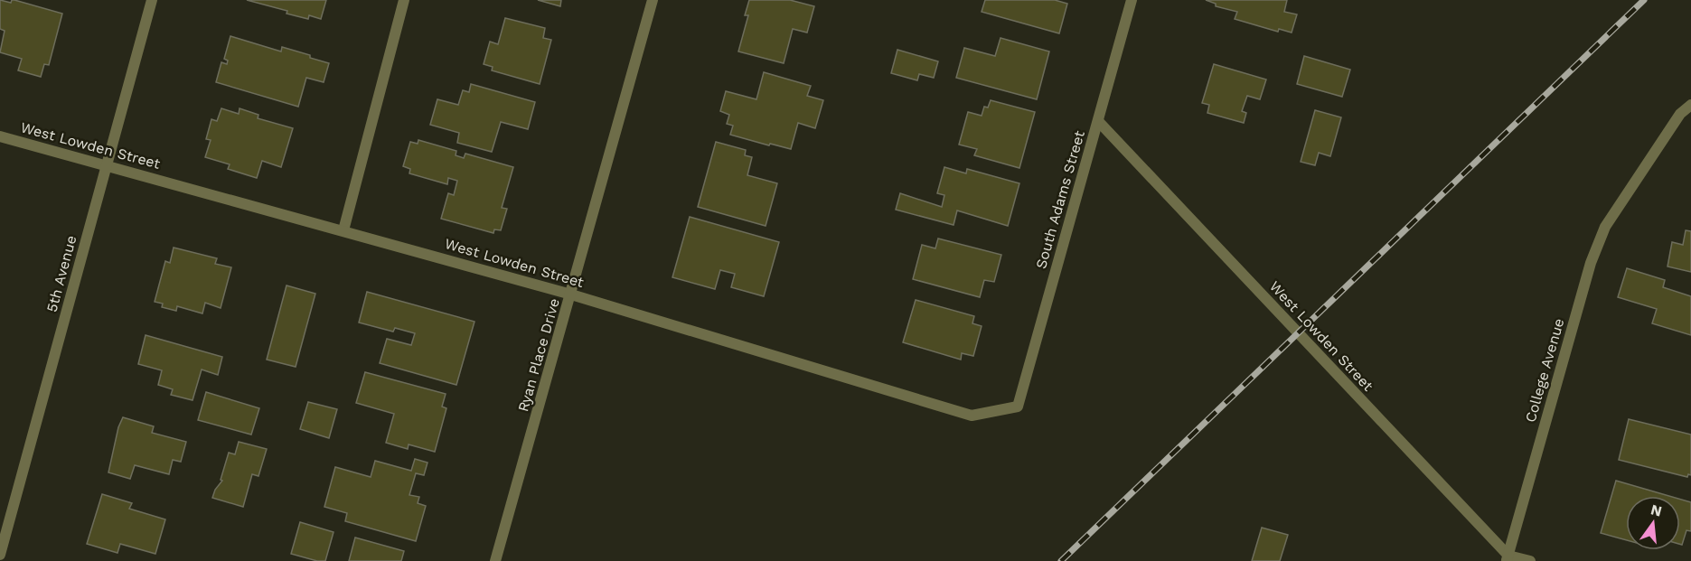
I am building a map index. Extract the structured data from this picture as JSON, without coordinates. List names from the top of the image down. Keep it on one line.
{"streets":{"street":["West Lowden Street","South Adams Street","5th Avenue","Ryan Place Drive","College Avenue"]},"crossings":[["West Lowden Street","South Adams Street"],["West Lowden Street","5th Avenue"],["West Lowden Street","Ryan Place Drive"],["West Lowden Street","College Avenue"]],"north":"top"}
